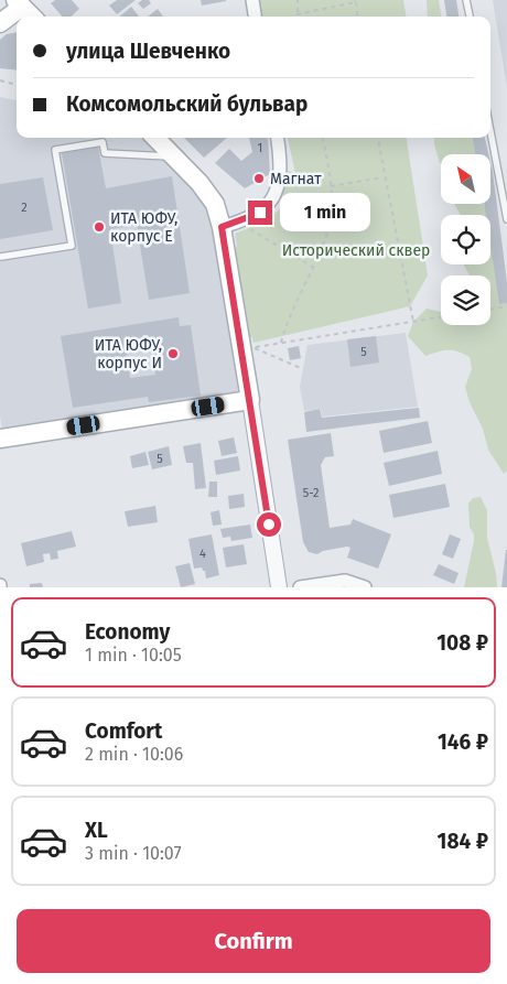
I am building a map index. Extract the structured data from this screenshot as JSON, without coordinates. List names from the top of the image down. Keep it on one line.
{"parks":["Исторический сквер"],"places":["Магнат","ИТА ЮФУ, корпус Е","ИТА ЮФУ, корпус И"],"house_numbers":["1","2","5","5","5-2","4"],"north":"top left","page":{"banner":["улица Шевченко","Комсомольский бульвар"],"bubble":"1 min","list":[{"name":"Economy","note":"1 min · 10:05","value":"108 ₽"},{"name":"Comfort","note":"2 min · 10:06","value":"146 ₽"},{"name":"XL","note":"3 min · 10:07","value":"184 ₽"}],"buttons":"Confirm"}}
